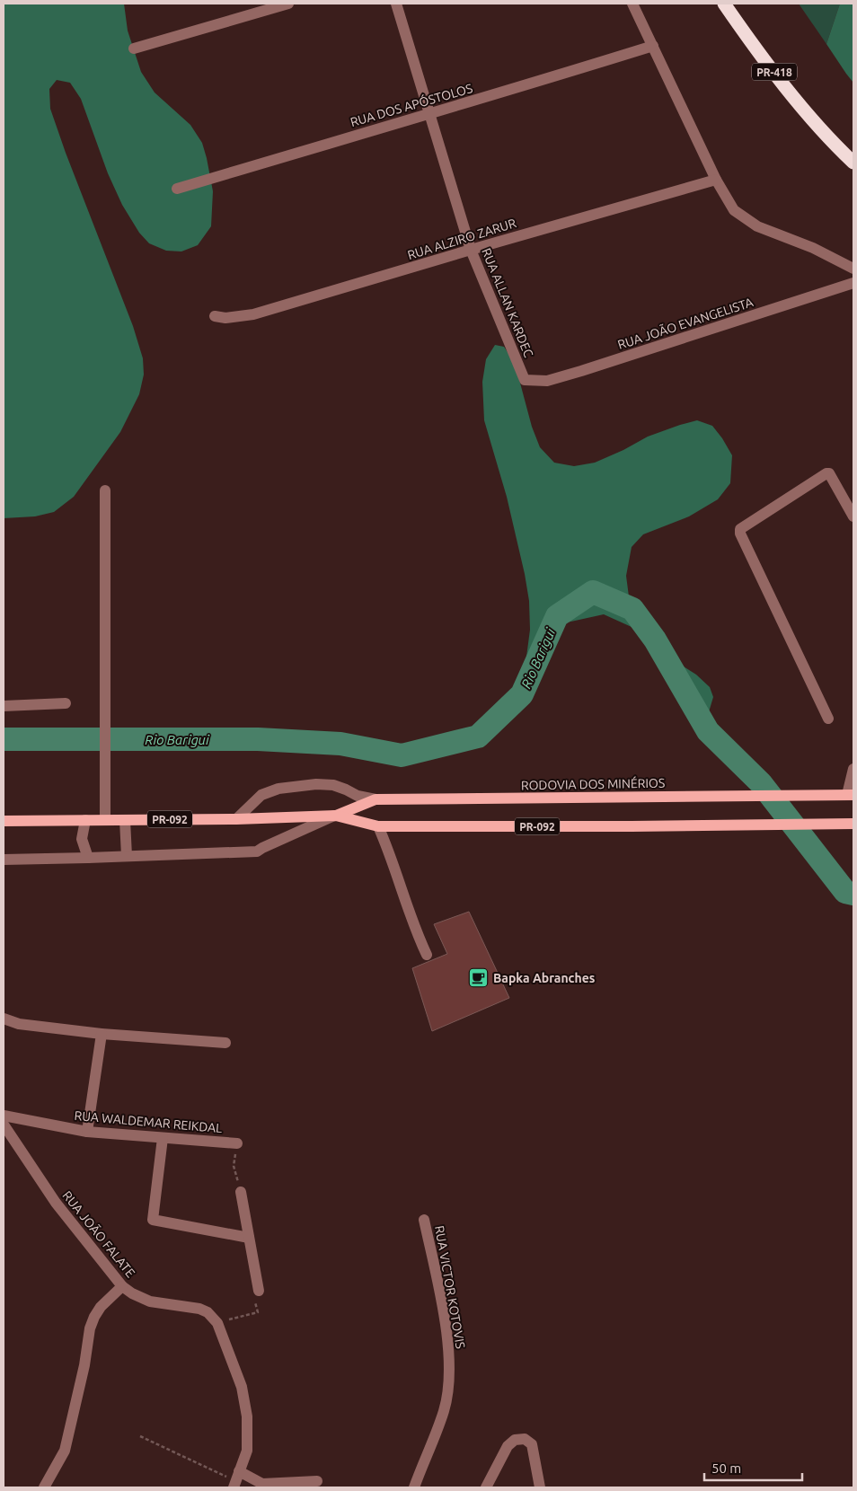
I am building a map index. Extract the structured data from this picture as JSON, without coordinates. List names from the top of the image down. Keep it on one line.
{"streets":{"highway":["PR-418"],"main road":["RODOVIA DOS MINÉRIOS","PR-092"],"street":["RUA DOS APÓSTOLOS","RUA ALZIRO ZARUR","RUA ALLAN KARDEC","RUA JOÃO EVANGELISTA","RUA WALDEMAR REIKDAL","RUA JOÃO FALATE","RUA VICTOR KOTOVIS"]},"crossings":[["RUA DOS APÓSTOLOS","RUA ALLAN KARDEC"],["RUA ALZIRO ZARUR","RUA ALLAN KARDEC"],["RUA ALLAN KARDEC","RUA JOÃO EVANGELISTA"]],"water":["Rio Barigui"],"places":{"cafe":["Bapka Abranches"]},"scale_bar":"50 m"}
